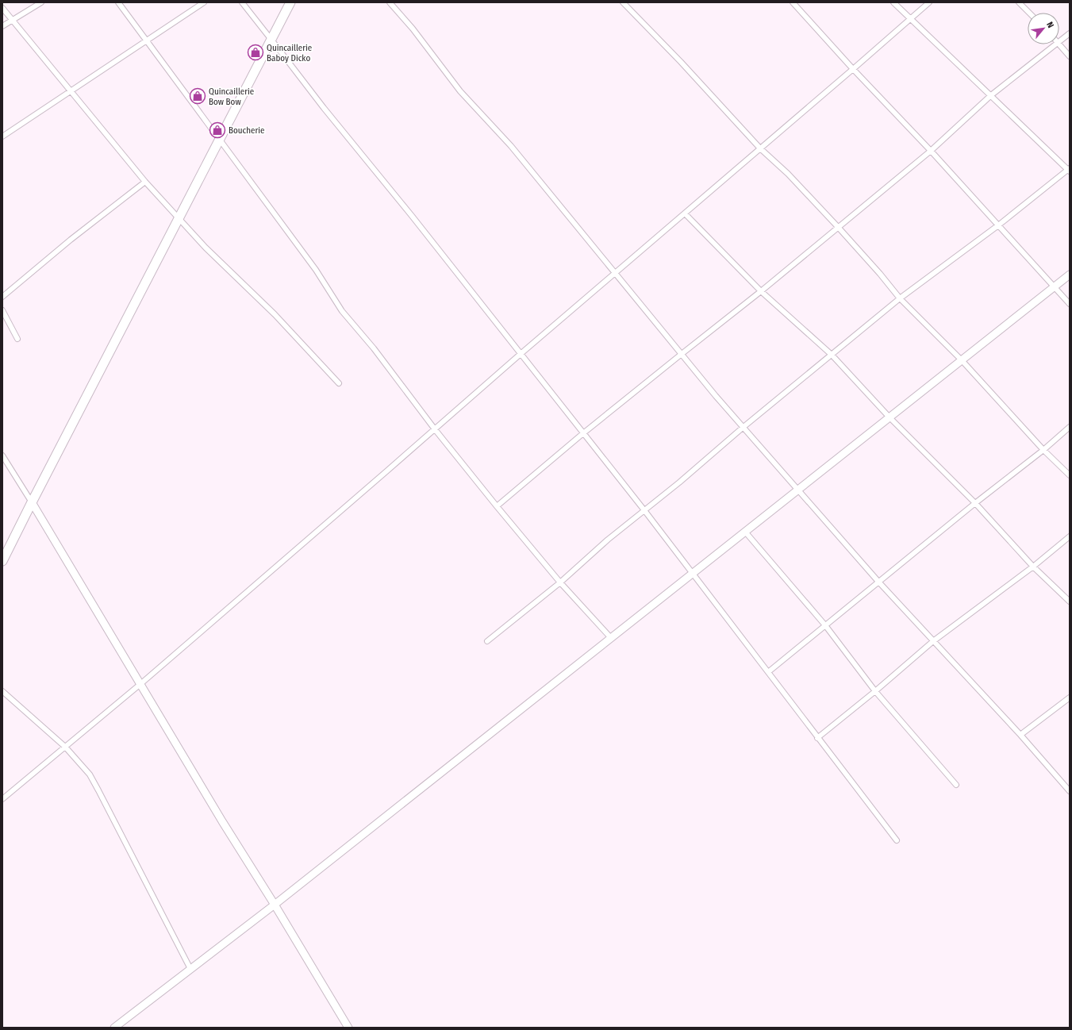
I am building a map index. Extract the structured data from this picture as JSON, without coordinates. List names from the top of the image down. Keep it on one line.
{"places":{"shop":["Quincaillerie Baboy Dicko","Quincaillerie Bow Bow","Boucherie"]},"north":"top right"}
